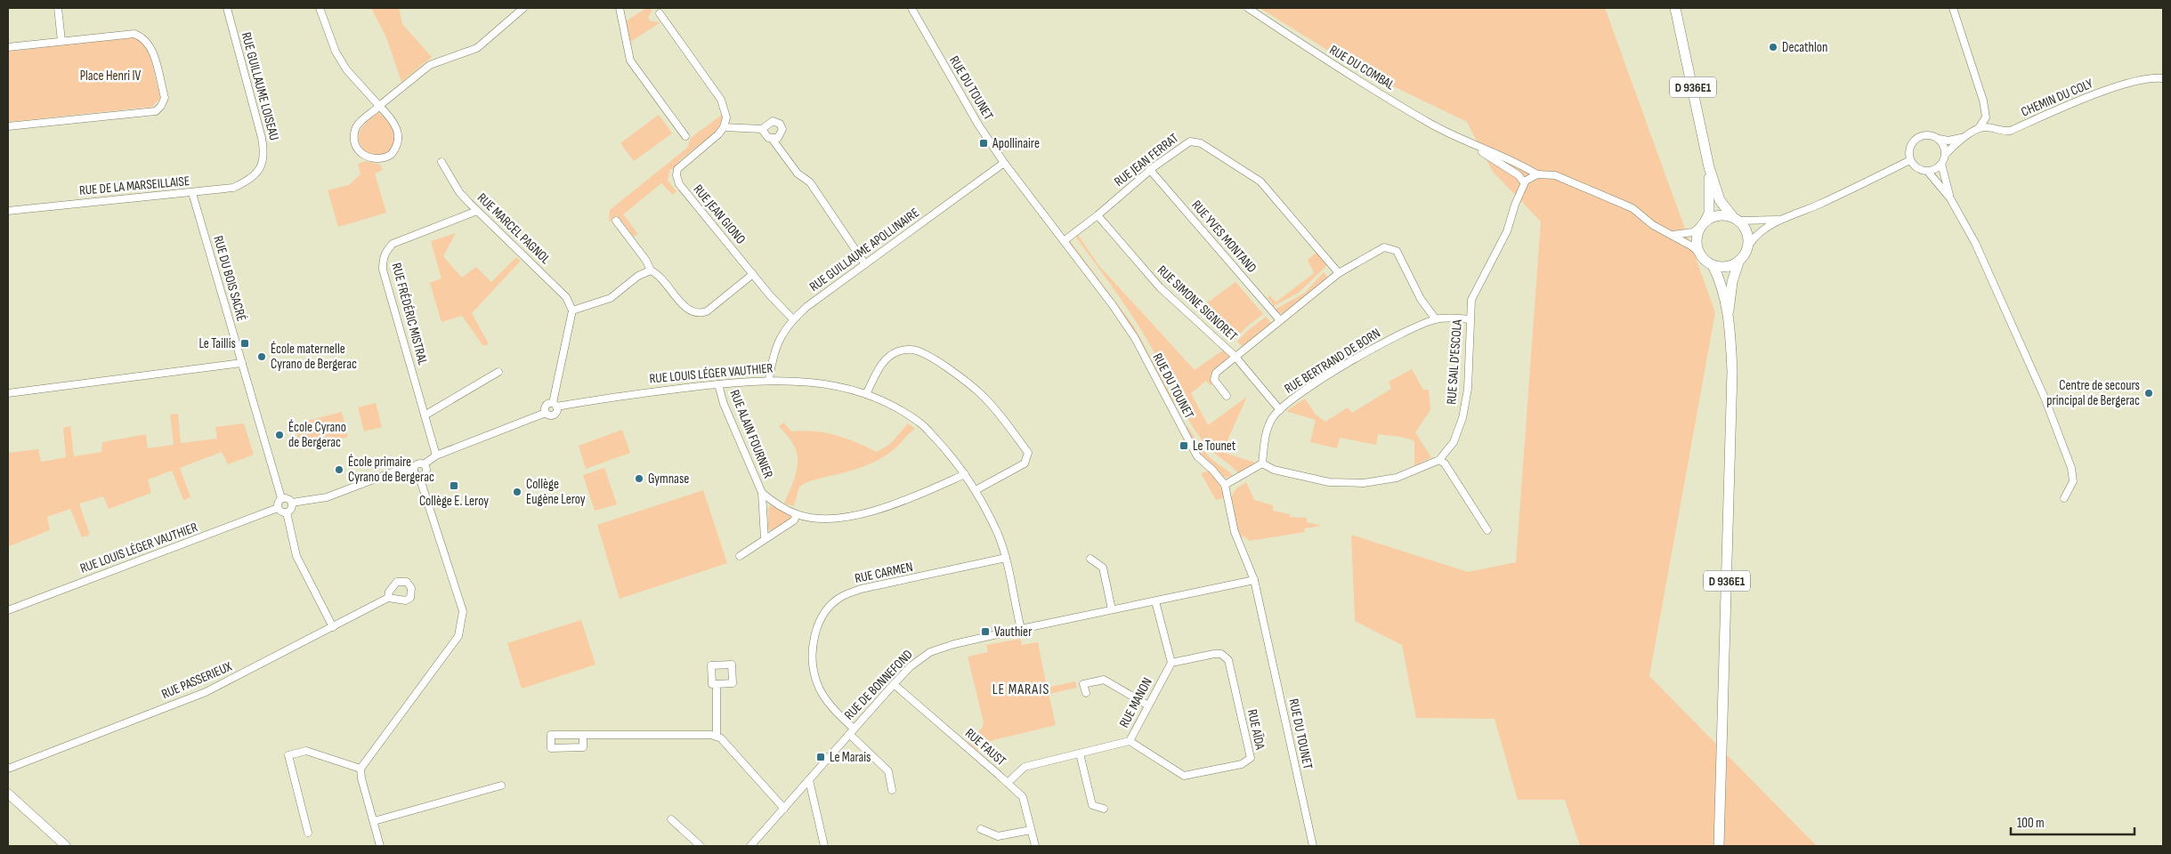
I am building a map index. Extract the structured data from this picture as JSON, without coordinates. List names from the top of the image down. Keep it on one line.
{"streets":{"main road":["D 936E1"],"street":["RUE DU COMBAL","RUE GUILLAUME LOISEAU","RUE DU TOUNET","CHEMIN DU COLY","RUE JEAN FERRAT","RUE DE LA MARSEILLAISE","RUE JEAN GIONO","RUE MARCEL PAGNOL","RUE YVES MONTAND","RUE GUILLAUME APOLLINAIRE","RUE DU BOIS SACRÉ","RUE SIMONE SIGNORET","RUE FRÉDÉRIC MISTRAL","RUE BERTRAND DE BORN","RUE SAIL D'ESCOLA","RUE LOUIS LÉGER VAUTHIER","RUE ALAIN FOURNIER","RUE CARMEN","RUE PASSERIEUX","RUE DE BONNEFOND","RUE MANON","RUE AÏDA","RUE FAUST"]},"crossings":[["RUE DU COMBAL","D 936E1"],["RUE DU COMBAL","RUE SAIL D'ESCOLA"],["RUE GUILLAUME LOISEAU","RUE DE LA MARSEILLAISE"],["RUE DU TOUNET","RUE JEAN FERRAT"],["RUE DU TOUNET","RUE GUILLAUME APOLLINAIRE"],["RUE DU TOUNET","RUE DE BONNEFOND"],["RUE JEAN FERRAT","RUE YVES MONTAND"],["RUE JEAN FERRAT","RUE SIMONE SIGNORET"],["RUE DE LA MARSEILLAISE","RUE DU BOIS SACRÉ"],["RUE JEAN GIONO","RUE GUILLAUME APOLLINAIRE"],["RUE MARCEL PAGNOL","RUE FRÉDÉRIC MISTRAL"],["RUE GUILLAUME APOLLINAIRE","RUE LOUIS LÉGER VAUTHIER"],["RUE DU BOIS SACRÉ","RUE LOUIS LÉGER VAUTHIER"],["RUE SIMONE SIGNORET","RUE BERTRAND DE BORN"],["RUE FRÉDÉRIC MISTRAL","RUE LOUIS LÉGER VAUTHIER"],["RUE BERTRAND DE BORN","RUE SAIL D'ESCOLA"],["RUE LOUIS LÉGER VAUTHIER","RUE ALAIN FOURNIER"],["RUE LOUIS LÉGER VAUTHIER","RUE CARMEN"],["RUE LOUIS LÉGER VAUTHIER","RUE DE BONNEFOND"],["RUE CARMEN","RUE DE BONNEFOND"],["RUE DE BONNEFOND","RUE FAUST"],["RUE MANON","RUE AÏDA"],["RUE MANON","RUE FAUST"]],"districts":["LE MARAIS"],"parks":["Place Henri IV"],"places":{"other":["Decathlon","École maternelle Cyrano de Bergerac","Centre de secours principal de Bergerac","École Cyrano de Bergerac","École primaire Cyrano de Bergerac","Gymnase","Collège Eugène Leroy"],"transit":["Apollinaire","Le Taillis","Le Tounet","Collège E. Leroy","Vauthier","Le Marais"]},"scale_bar":"100 m"}
